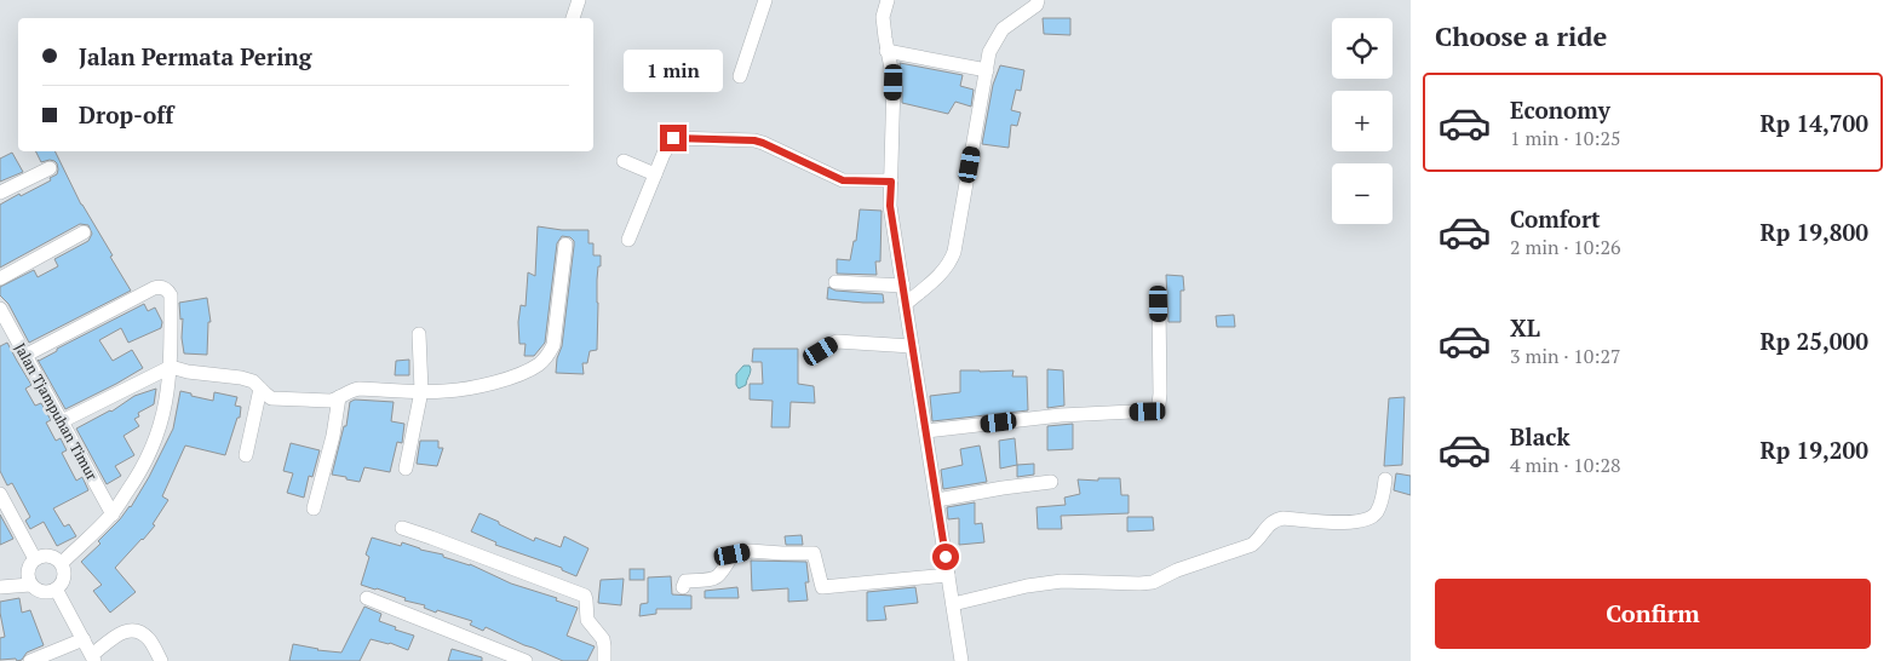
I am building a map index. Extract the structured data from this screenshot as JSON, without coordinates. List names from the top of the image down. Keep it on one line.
{"streets":{"street":["Jalan Tjampuhan Timur"]},"page":{"heading":"Choose a ride","map_buttons":["+","−"],"banner":["Jalan Permata Pering","Drop-off"],"bubble":"1 min","list":[{"name":"Economy","note":"1 min · 10:25","value":"Rp 14,700"},{"name":"Comfort","note":"2 min · 10:26","value":"Rp 19,800"},{"name":"XL","note":"3 min · 10:27","value":"Rp 25,000"},{"name":"Black","note":"4 min · 10:28","value":"Rp 19,200"}],"buttons":"Confirm"}}
